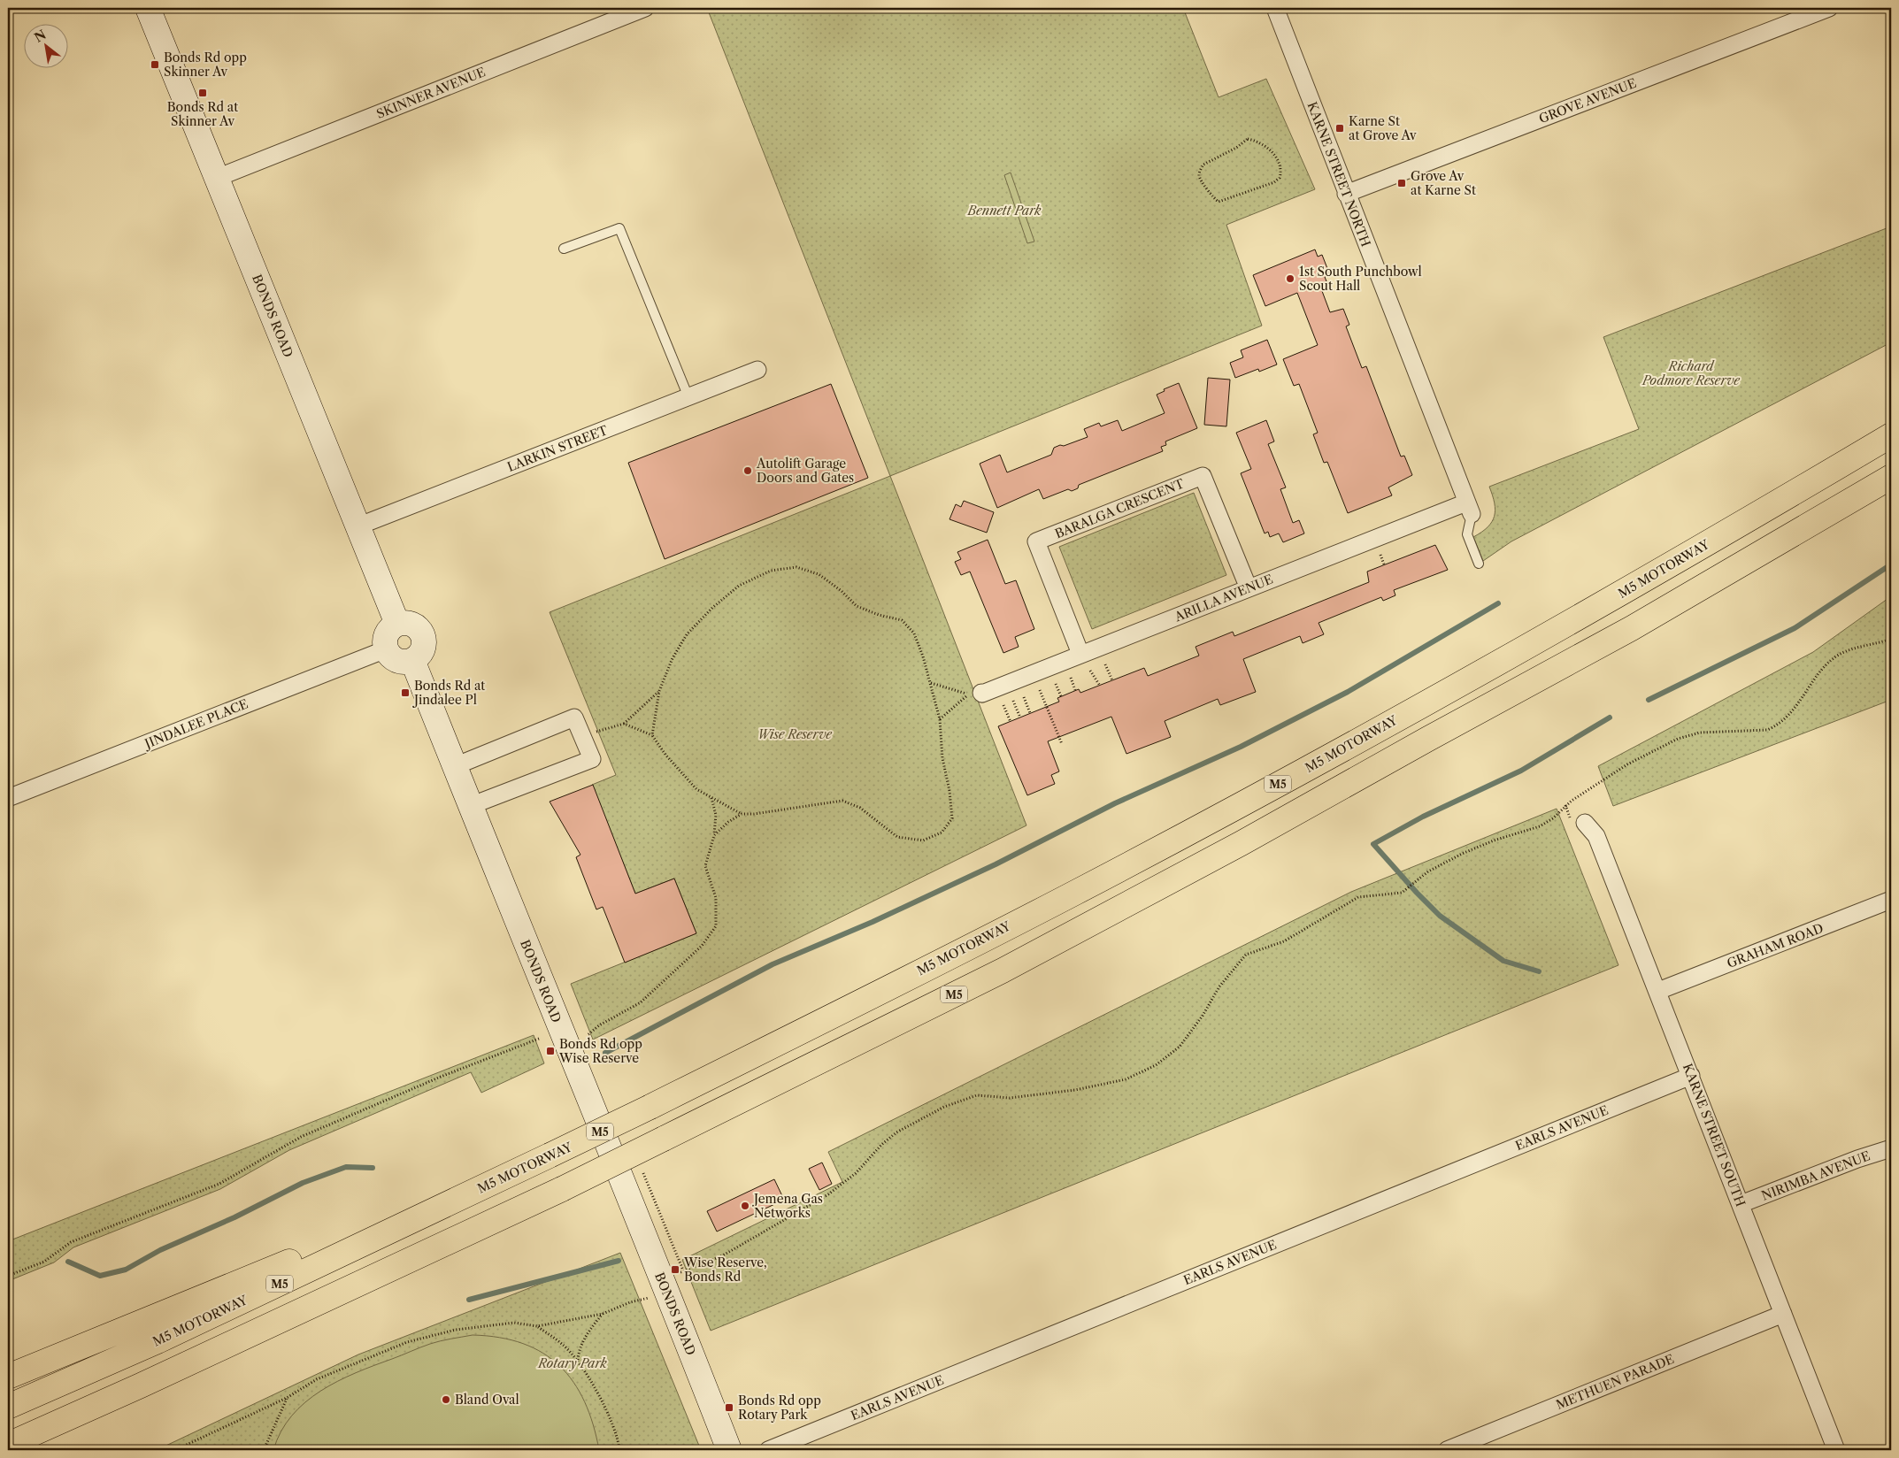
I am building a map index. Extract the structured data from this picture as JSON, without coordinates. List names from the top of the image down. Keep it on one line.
{"streets":{"highway":["M5 MOTORWAY","M5"],"main road":["BONDS ROAD"],"street":["SKINNER AVENUE","GROVE AVENUE","KARNE STREET NORTH","LARKIN STREET","BARALGA CRESCENT","ARILLA AVENUE","JINDALEE PLACE","GRAHAM ROAD","EARLS AVENUE","KARNE STREET SOUTH","NIRIMBA AVENUE","METHUEN PARADE"]},"crossings":[["SKINNER AVENUE","BONDS ROAD"],["GROVE AVENUE","KARNE STREET NORTH"],["KARNE STREET NORTH","ARILLA AVENUE"],["BONDS ROAD","LARKIN STREET"],["BONDS ROAD","JINDALEE PLACE"],["BARALGA CRESCENT","ARILLA AVENUE"],["M5 MOTORWAY","M5"],["GRAHAM ROAD","KARNE STREET SOUTH"],["EARLS AVENUE","KARNE STREET SOUTH"],["KARNE STREET SOUTH","NIRIMBA AVENUE"],["KARNE STREET SOUTH","METHUEN PARADE"]],"parks":["Bennett Park","Richard Podmore Reserve","Wise Reserve","Rotary Park"],"places":{"transit":["Bonds Rd opp Skinner Av","Bonds Rd at Skinner Av","Karne St at Grove Av","Grove Av at Karne St","Bonds Rd at Jindalee Pl","Bonds Rd opp Wise Reserve","Wise Reserve, Bonds Rd","Bonds Rd opp Rotary Park"],"other":["1st South Punchbowl Scout Hall","Autolift Garage Doors and Gates","Jemena Gas Networks","Bland Oval"]},"north":"top left"}
